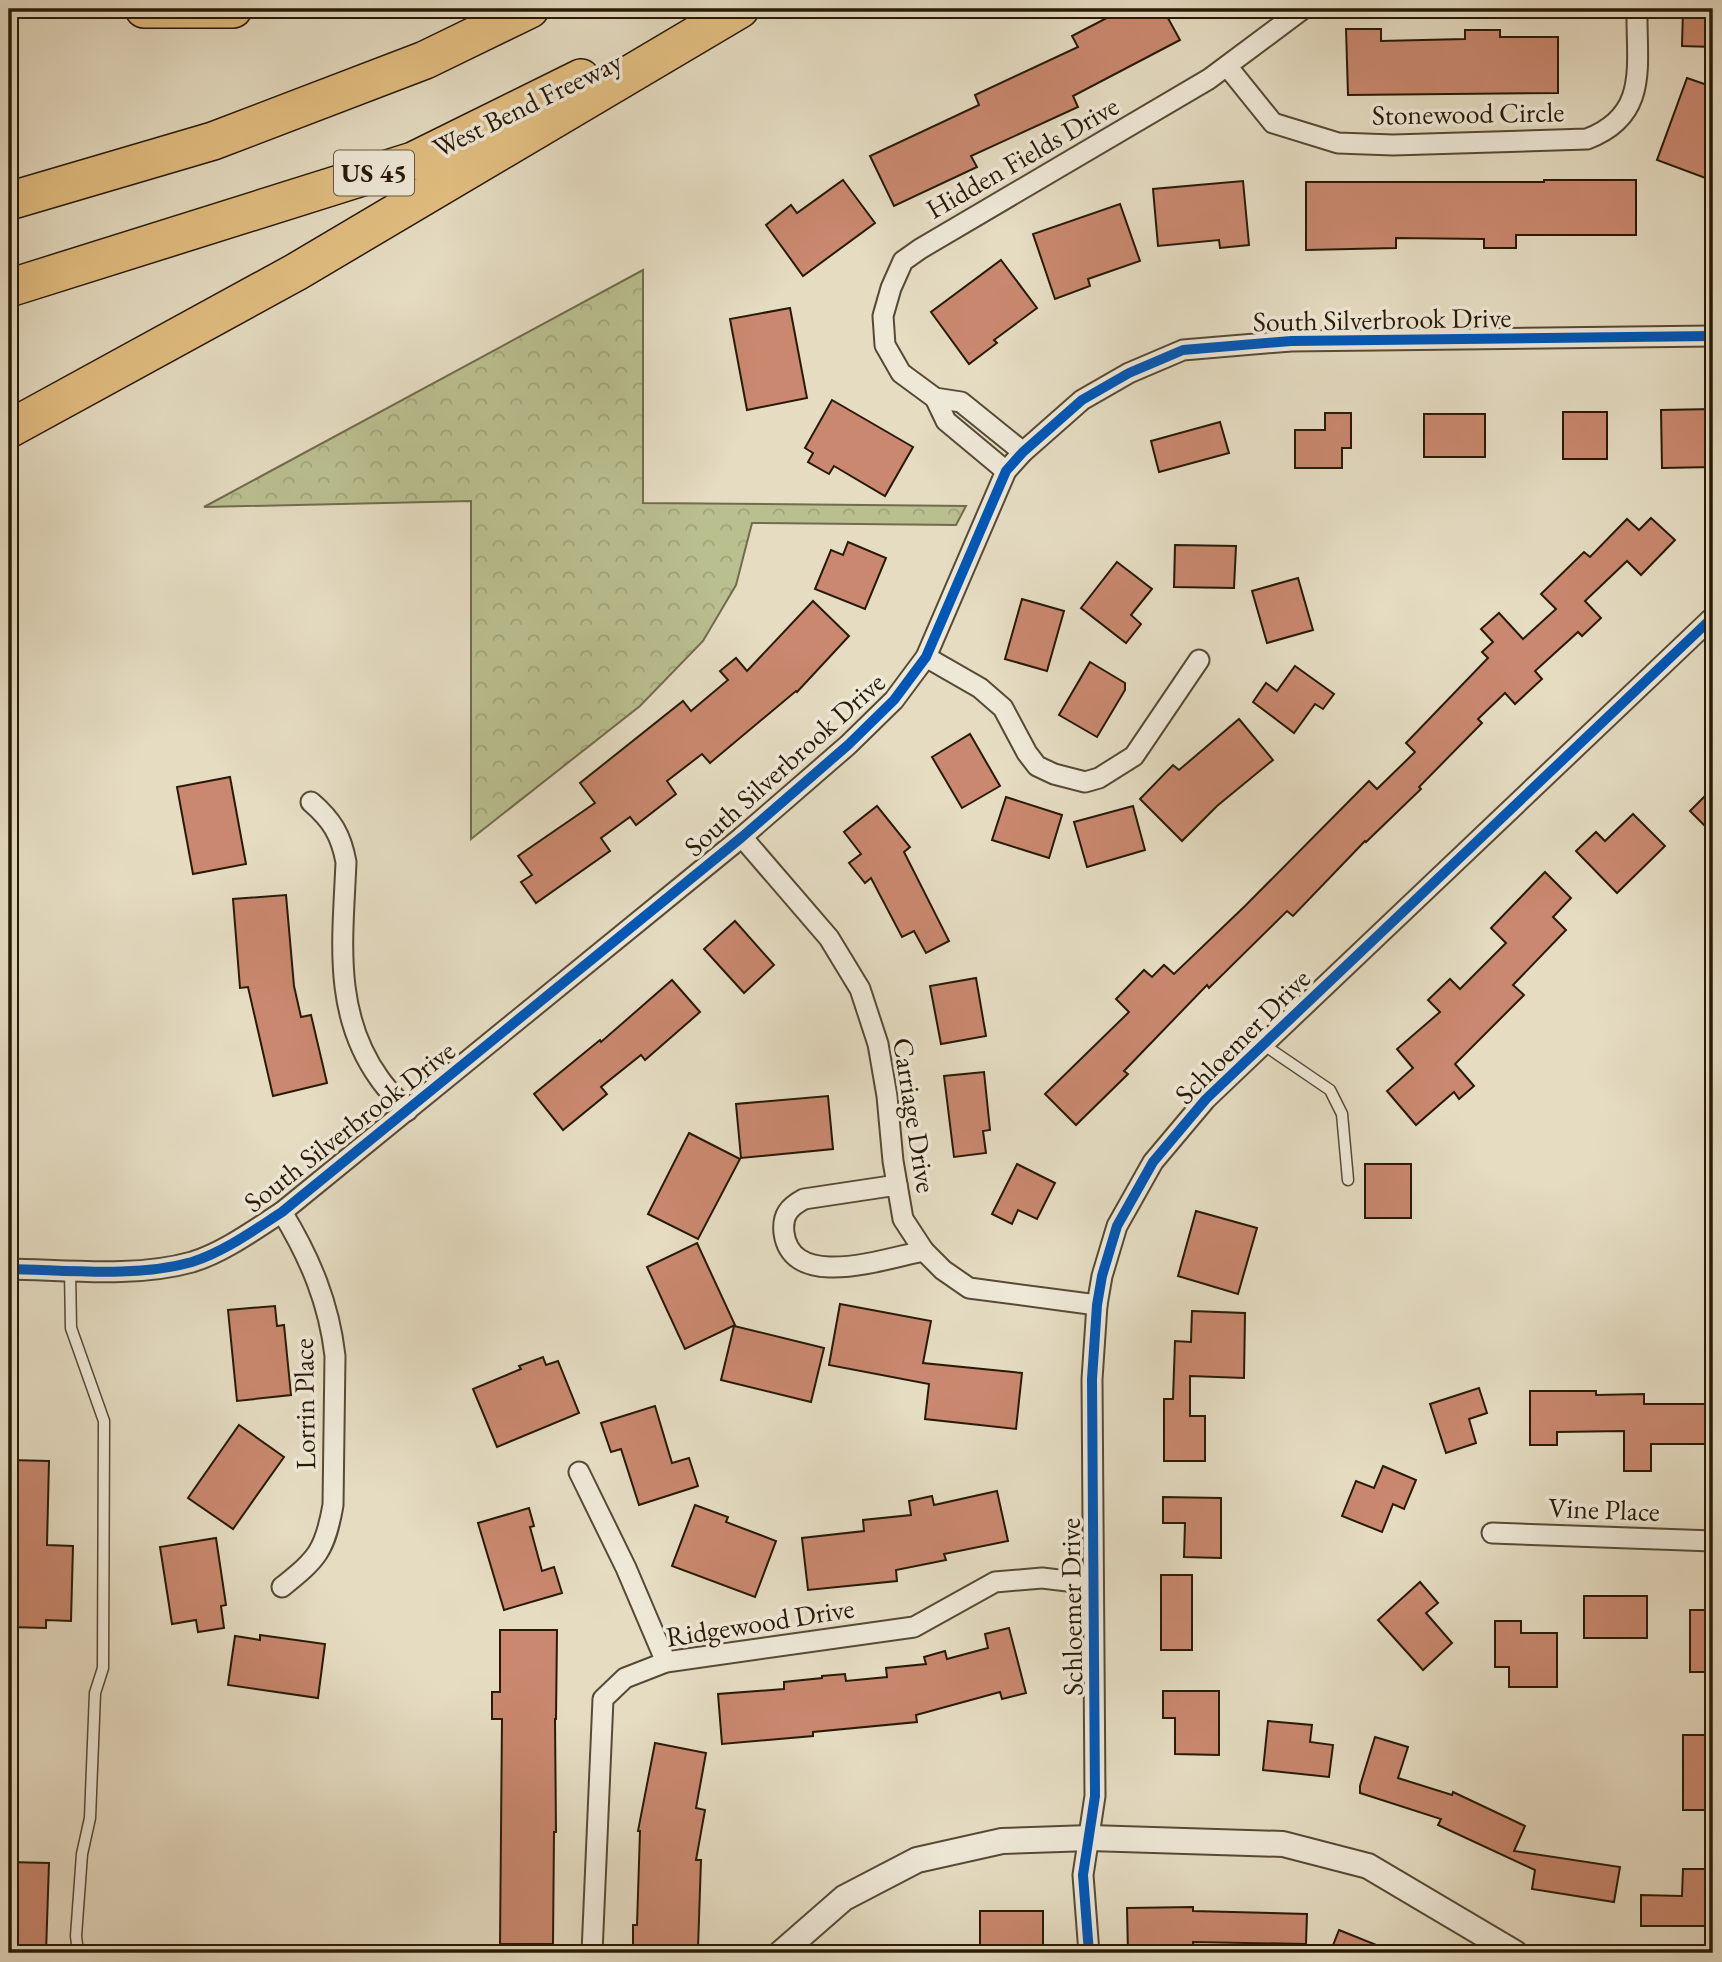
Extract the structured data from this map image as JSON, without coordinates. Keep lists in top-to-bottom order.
{
  "streets": {
    "highway": ["West Bend Freeway", "US 45"],
    "street": [
      "Stonewood Circle",
      "Hidden Fields Drive",
      "South Silverbrook Drive",
      "Schloemer Drive",
      "Carriage Drive",
      "Lorrin Place",
      "Vine Place",
      "Ridgewood Drive"
    ]
  },
  "crossings": [
    ["Stonewood Circle", "Hidden Fields Drive"],
    ["Hidden Fields Drive", "South Silverbrook Drive"],
    ["South Silverbrook Drive", "Carriage Drive"],
    ["South Silverbrook Drive", "Lorrin Place"],
    ["Schloemer Drive", "Carriage Drive"],
    ["Schloemer Drive", "Ridgewood Drive"]
  ]
}
